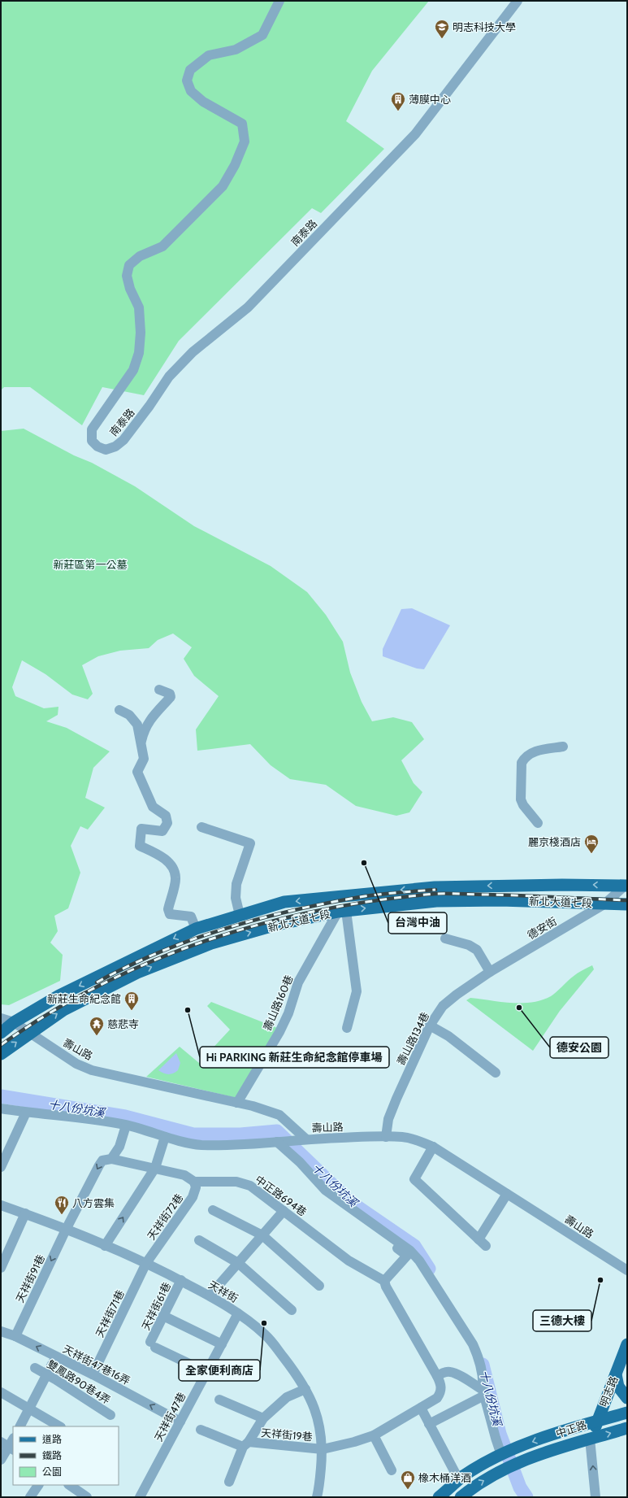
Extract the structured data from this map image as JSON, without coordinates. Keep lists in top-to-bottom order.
{
  "streets": {
    "main road": ["新北大道七段", "明志路", "中正路"],
    "street": [
      "南泰路",
      "德安街",
      "壽山路160巷",
      "壽山路134巷",
      "壽山路",
      "中正路694巷",
      "天祥街72巷",
      "天祥街91巷",
      "天祥街",
      "天祥街61巷",
      "天祥街71巷",
      "天祥街47巷16弄",
      "雙鳳路90巷4弄",
      "天祥街47巷",
      "天祥街19巷"
    ]
  },
  "crossings": [
    ["新北大道七段", "德安街"],
    ["新北大道七段", "壽山路160巷"],
    ["新北大道七段", "壽山路"],
    ["德安街", "壽山路134巷"],
    ["壽山路160巷", "壽山路"],
    ["壽山路134巷", "壽山路"],
    ["中正路694巷", "天祥街72巷"],
    ["中正路694巷", "天祥街91巷"],
    ["天祥街72巷", "天祥街"],
    ["天祥街72巷", "天祥街71巷"],
    ["天祥街91巷", "天祥街"],
    ["天祥街91巷", "天祥街47巷16弄"],
    ["天祥街", "天祥街61巷"],
    ["天祥街", "天祥街71巷"],
    ["天祥街", "天祥街47巷"],
    ["天祥街", "天祥街19巷"],
    ["天祥街61巷", "天祥街47巷"],
    ["天祥街71巷", "天祥街47巷16弄"],
    ["天祥街47巷16弄", "天祥街47巷"],
    ["明志路", "中正路"]
  ],
  "water": ["十八份坑溪"],
  "parks": ["新莊區第一公墓"],
  "places": {
    "school or university": ["明志科技大學"],
    "building": ["薄膜中心", "新莊生命紀念館"],
    "hotel": ["麗京棧酒店"],
    "other": [
      "台灣中油",
      "德安公園",
      "Hi PARKING 新莊生命紀念館停車場",
      "三德大樓",
      "全家便利商店"
    ],
    "temple": ["慈悲寺"],
    "restaurant": ["八方雲集"],
    "shop": ["橡木桶洋酒"]
  },
  "legend": ["道路", "鐵路", "公園"]
}
